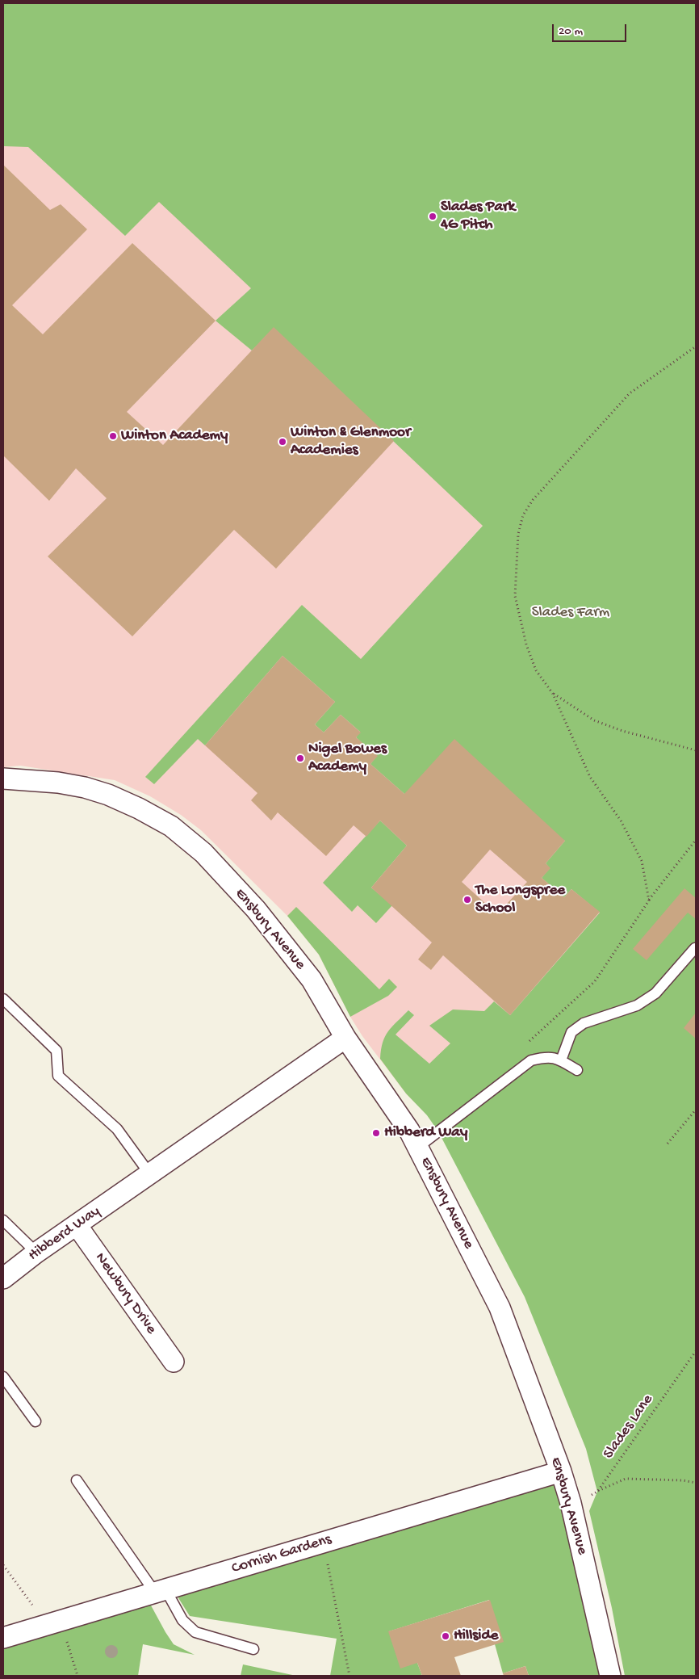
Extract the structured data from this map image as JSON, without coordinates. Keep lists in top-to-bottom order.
{
  "streets": {
    "street": [
      "Ensbury Avenue",
      "Hibberd Way",
      "Newbury Drive",
      "Cornish Gardens"
    ],
    "path": ["Slades Lane"]
  },
  "crossings": [
    ["Ensbury Avenue", "Hibberd Way"],
    ["Ensbury Avenue", "Slades Lane"],
    ["Ensbury Avenue", "Cornish Gardens"],
    ["Hibberd Way", "Newbury Drive"]
  ],
  "parks": ["Slades Farm"],
  "places": [
    "Slades Park 4G Pitch",
    "Winton Academy",
    "Winton & Glenmoor Academies",
    "Nigel Bowes Academy",
    "The Longspree School",
    "Hibberd Way",
    "Hillside"
  ],
  "scale_bar": "20 m"
}
